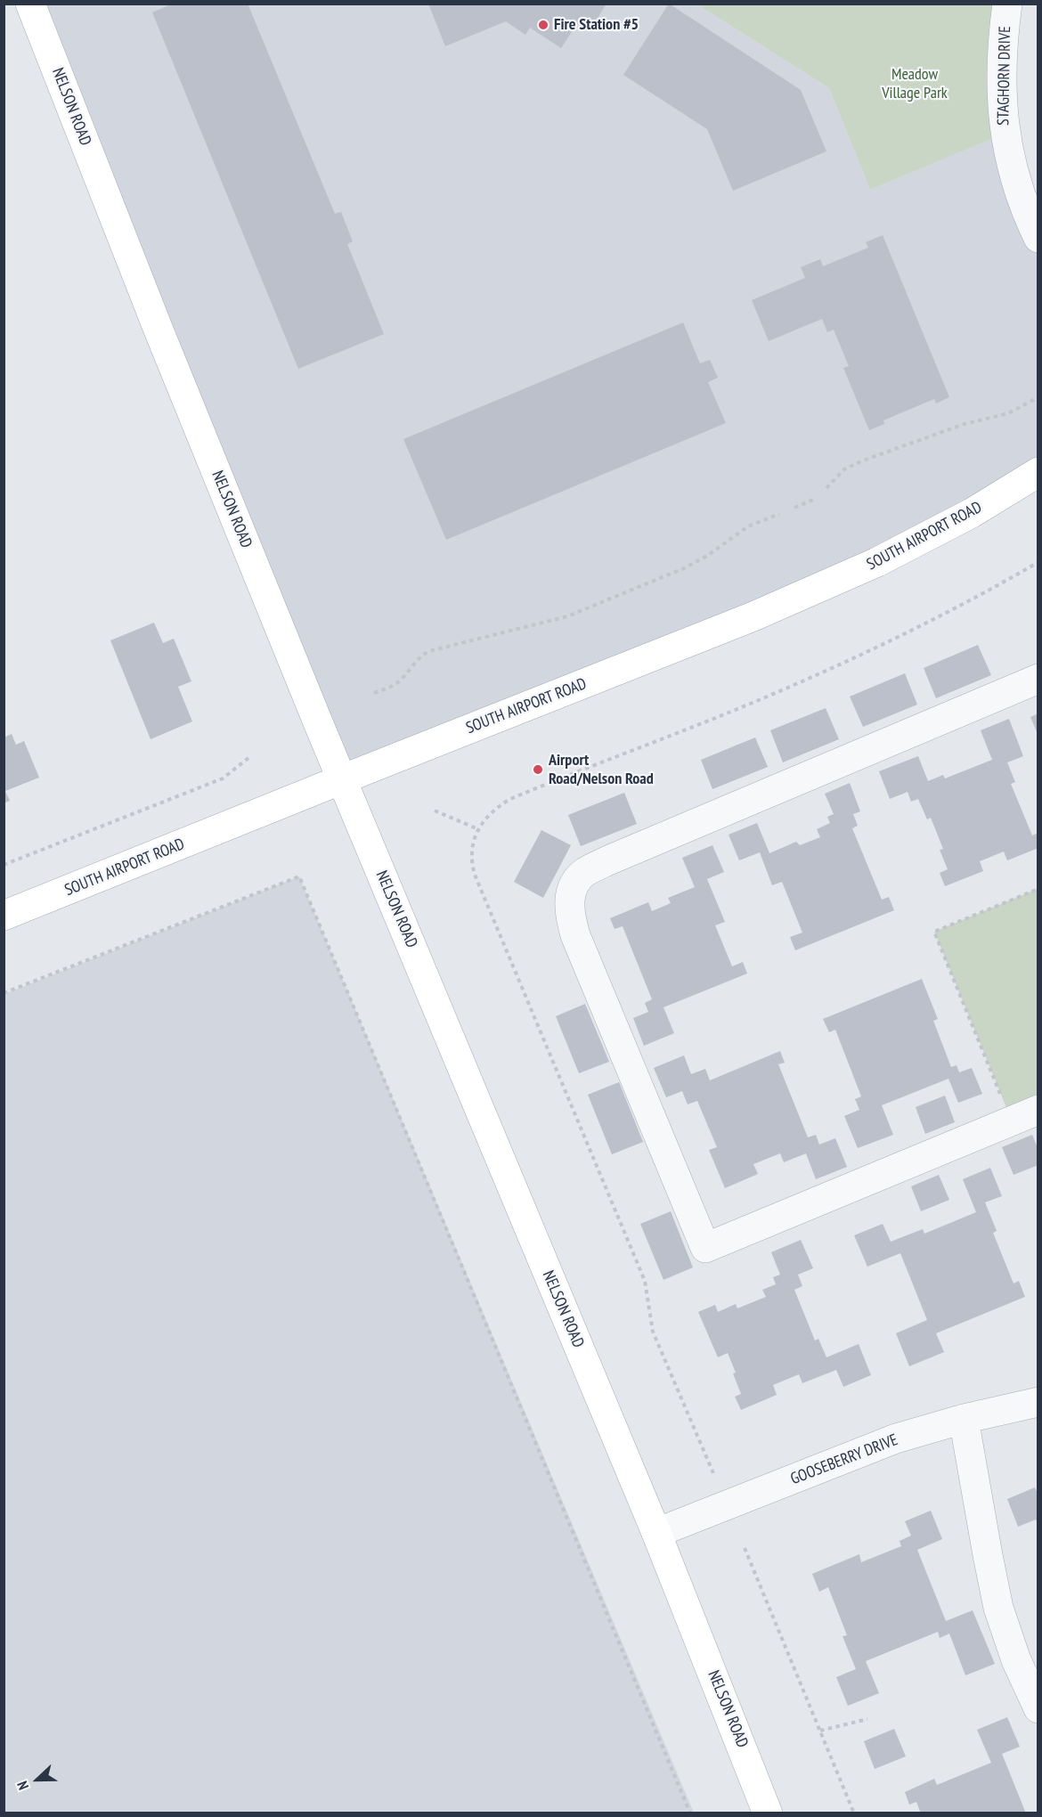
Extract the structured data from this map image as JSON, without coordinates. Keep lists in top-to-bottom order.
{
  "streets": {
    "main road": ["NELSON ROAD", "SOUTH AIRPORT ROAD"],
    "street": ["STAGHORN DRIVE", "GOOSEBERRY DRIVE"]
  },
  "crossings": [
    ["NELSON ROAD", "SOUTH AIRPORT ROAD"],
    ["NELSON ROAD", "GOOSEBERRY DRIVE"]
  ],
  "parks": ["Meadow Village Park"],
  "places": ["Fire Station #5", "Airport Road/Nelson Road"],
  "north": "left"
}
